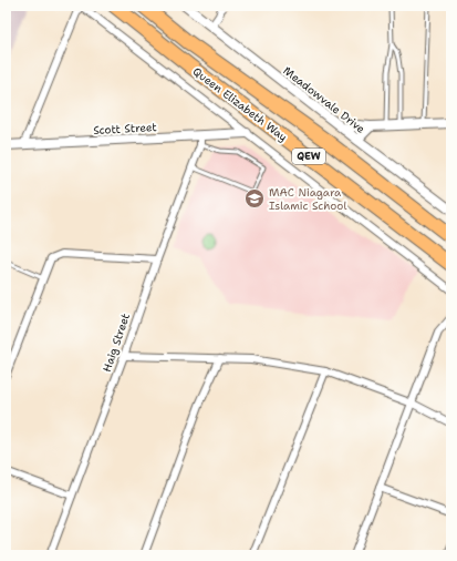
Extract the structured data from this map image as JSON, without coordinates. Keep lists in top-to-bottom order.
{
  "streets": {
    "highway": ["Queen Elizabeth Way", "QEW"],
    "street": ["Meadowvale Drive", "Scott Street", "Haig Street"]
  },
  "crossings": [
    ["Scott Street", "Haig Street"]
  ],
  "places": {
    "school or university": ["MAC Niagara Islamic School"]
  }
}
